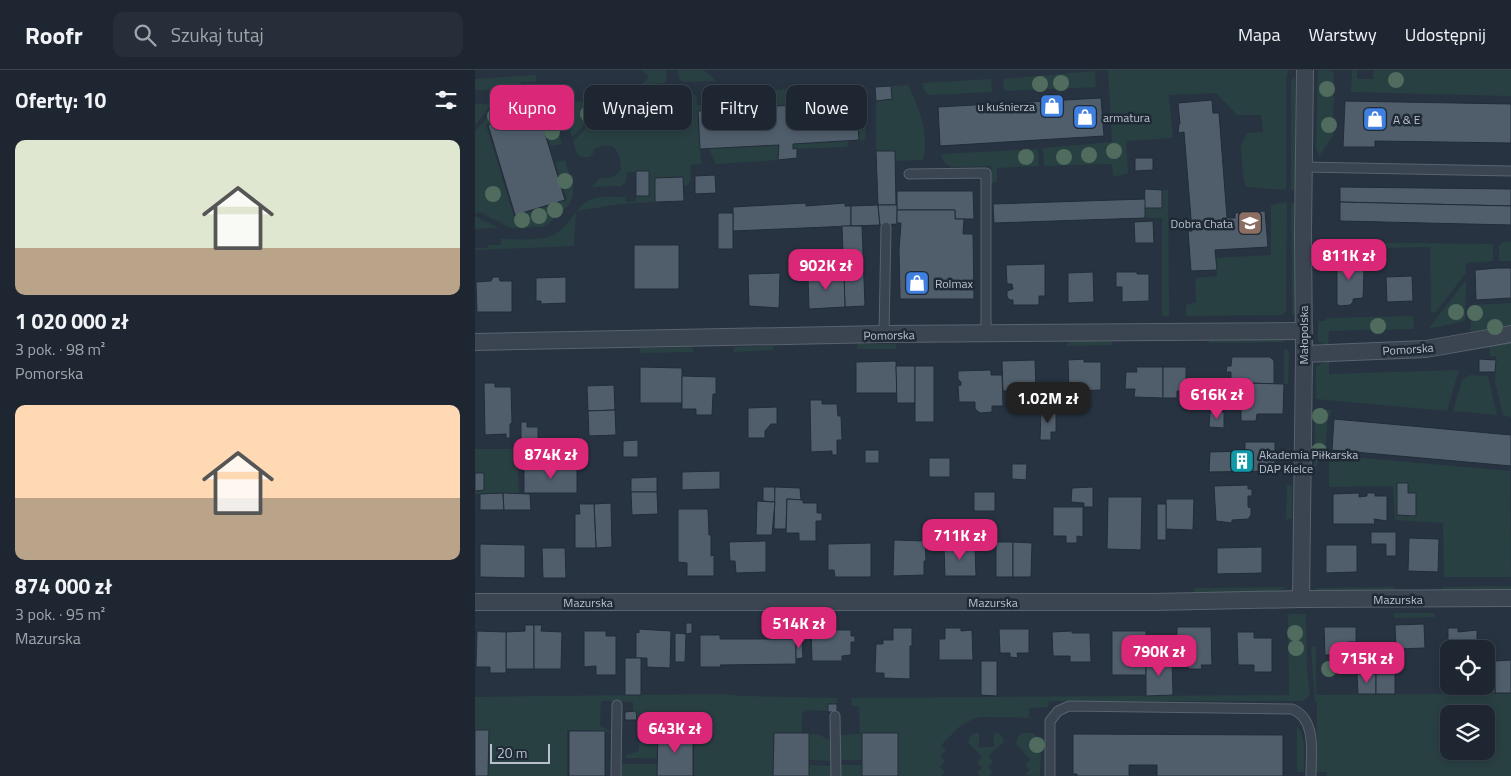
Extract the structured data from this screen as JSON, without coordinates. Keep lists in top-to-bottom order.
{
  "streets": {
    "street": ["Pomorska", "Małopolska", "Mazurska"]
  },
  "crossings": [
    ["Pomorska", "Małopolska"],
    ["Małopolska", "Mazurska"]
  ],
  "places": {
    "shop": [
      "u kuśnierza",
      "armatura",
      "A & E",
      "Rolmax"
    ],
    "school or university": ["Dobra Chata"],
    "building": ["Akademia Piłkarska DAP Kielce"]
  },
  "scale_bar": "20 m",
  "page": {
    "header": "Roofr",
    "search": "Szukaj tutaj",
    "nav": ["Mapa", "Warstwy", "Udostępnij"],
    "heading": "Oferty: 10",
    "chip": [
      "Kupno",
      "Wynajem",
      "Filtry",
      "Nowe"
    ],
    "list": [
      {
        "name": "1 020 000 zł",
        "note": "3 pok. · 98 m² · Pomorska"
      },
      {
        "name": "874 000 zł",
        "note": "3 pok. · 95 m² · Mazurska"
      }
    ],
    "price": [
      "811K zł",
      "902K zł",
      "616K zł",
      "1.02M zł",
      "874K zł",
      "711K zł",
      "514K zł",
      "790K zł",
      "715K zł",
      "643K zł"
    ],
    "scale": "20 m"
  }
}
